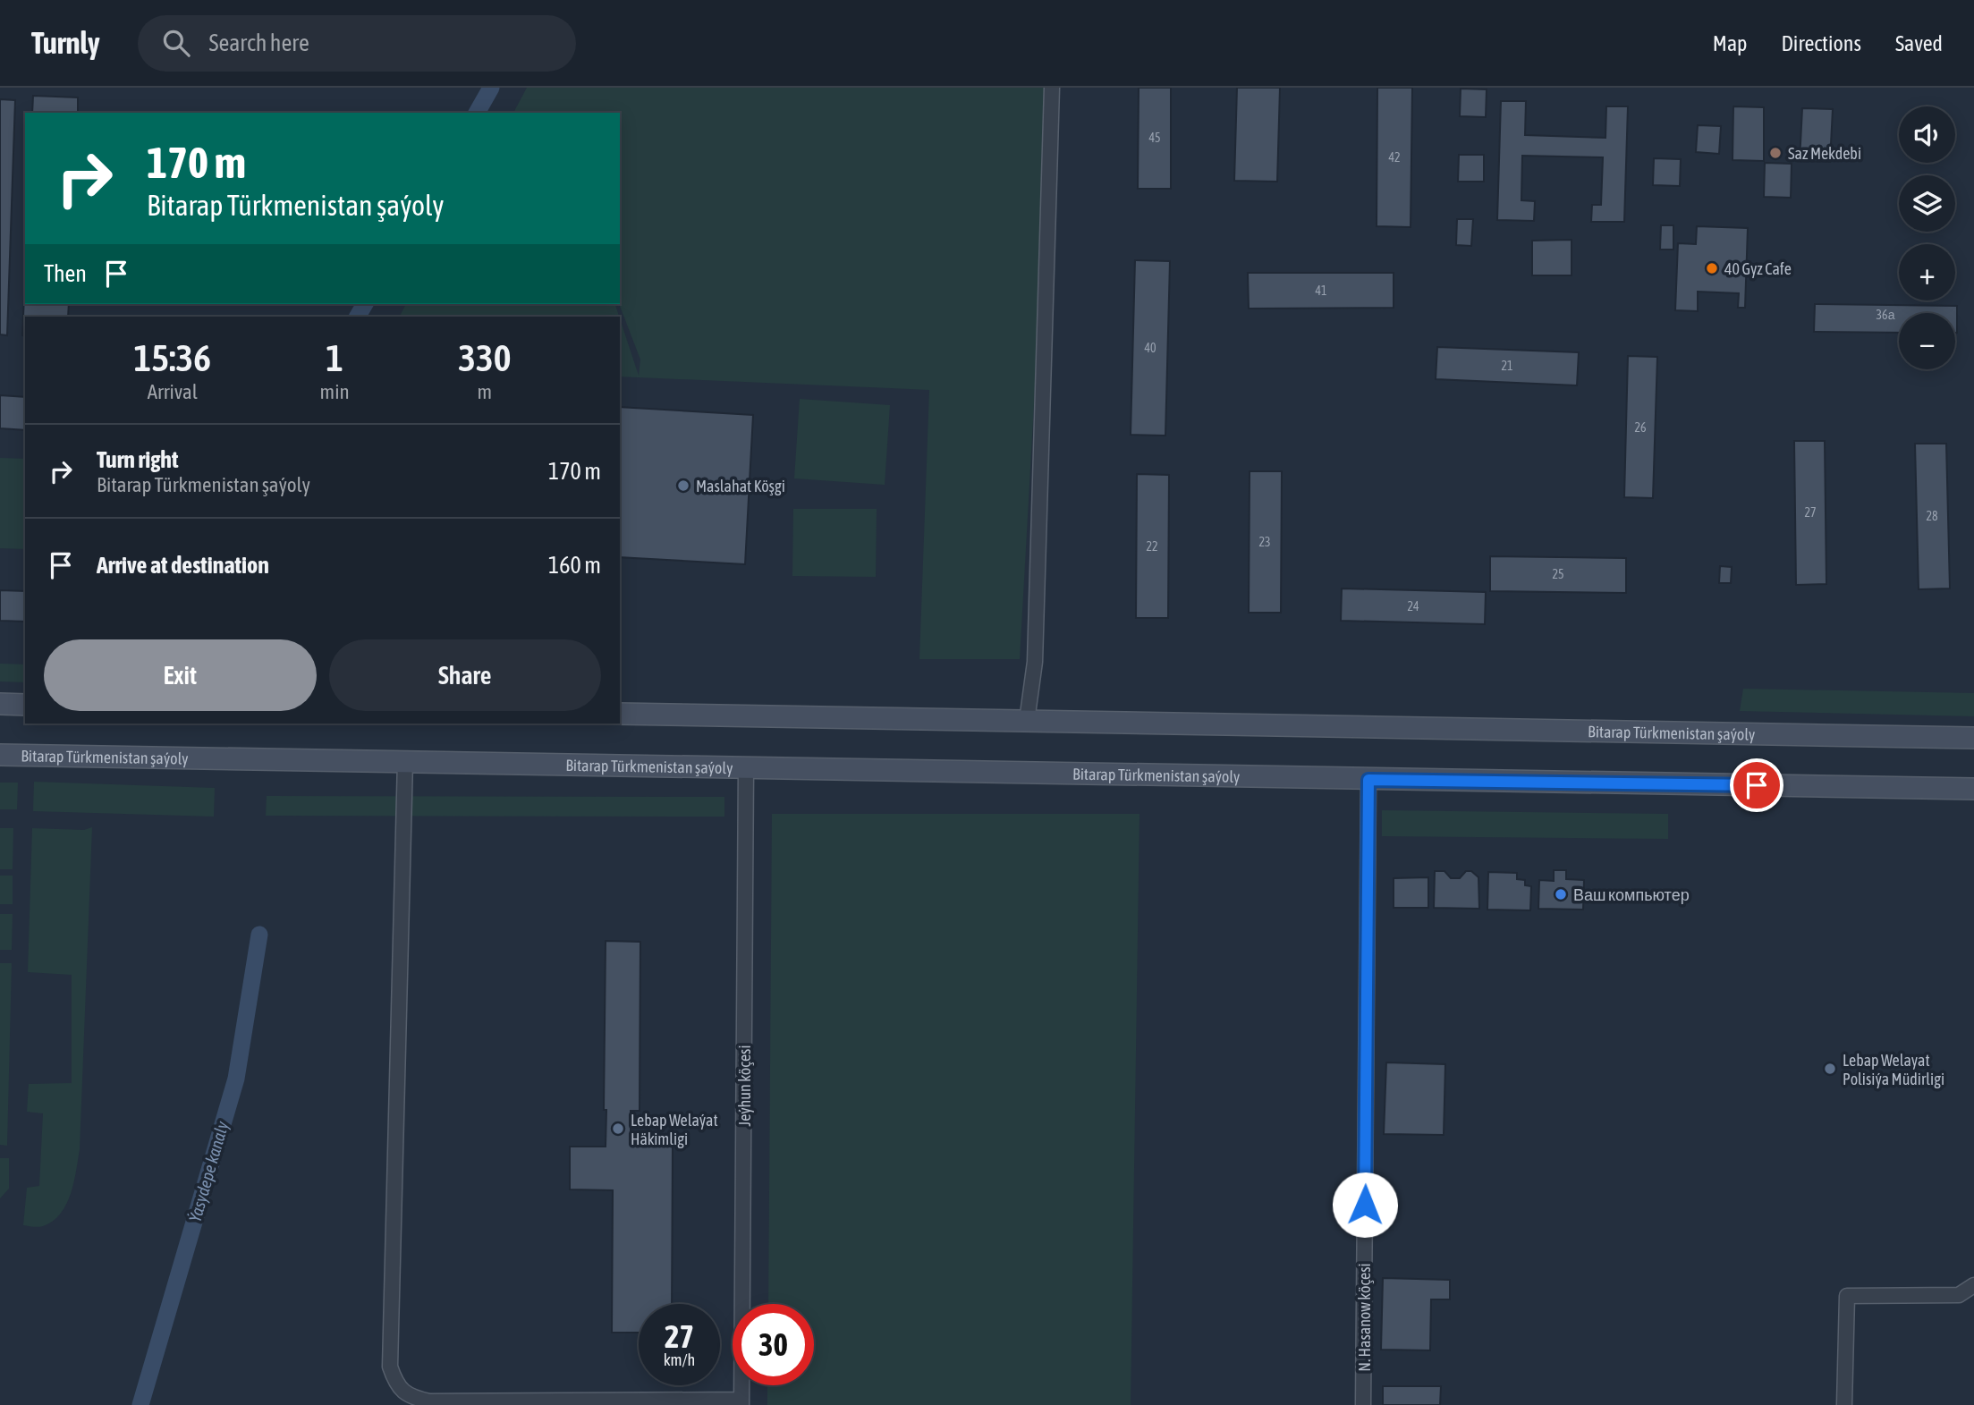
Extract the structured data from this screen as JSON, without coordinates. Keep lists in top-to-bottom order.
{
  "streets": {
    "main road": ["Bitarap Türkmenistan şaýoly"],
    "street": ["Jeýhun köçesi", "N. Hasanow köçesi"]
  },
  "crossings": [
    ["Bitarap Türkmenistan şaýoly", "Jeýhun köçesi"],
    ["Bitarap Türkmenistan şaýoly", "N. Hasanow köçesi"]
  ],
  "water": ["Ýasydepe kanaly"],
  "places": [
    "Saz Mekdebi",
    "40 Gyz Cafe",
    "Maslahat Köşgi",
    "Ваш компьютер",
    "Lebap Welayat Polisiýa Müdirligi",
    "Lebap Welaýat Häkimligi"
  ],
  "house_numbers": [
    "45",
    "42",
    "41",
    "36а",
    "40",
    "21",
    "26",
    "27",
    "28",
    "23",
    "22",
    "25",
    "24"
  ],
  "page": {
    "header": "Turnly",
    "search": "Search here",
    "nav": ["Map", "Directions", "Saved"],
    "map_buttons": ["+", "−"],
    "turn": ["170 m", "Bitarap Türkmenistan şaýoly"],
    "then": "Then",
    "eta": [
      "15:36",
      "Arrival",
      "1",
      "min",
      "330",
      "m"
    ],
    "list": [
      {
        "name": "Turn right",
        "note": "Bitarap Türkmenistan şaýoly",
        "value": "170 m"
      },
      {
        "name": "Arrive at destination",
        "value": "160 m"
      }
    ],
    "buttons": ["Exit", "Share"],
    "speed": "27 km/h",
    "limit": "30"
  }
}
